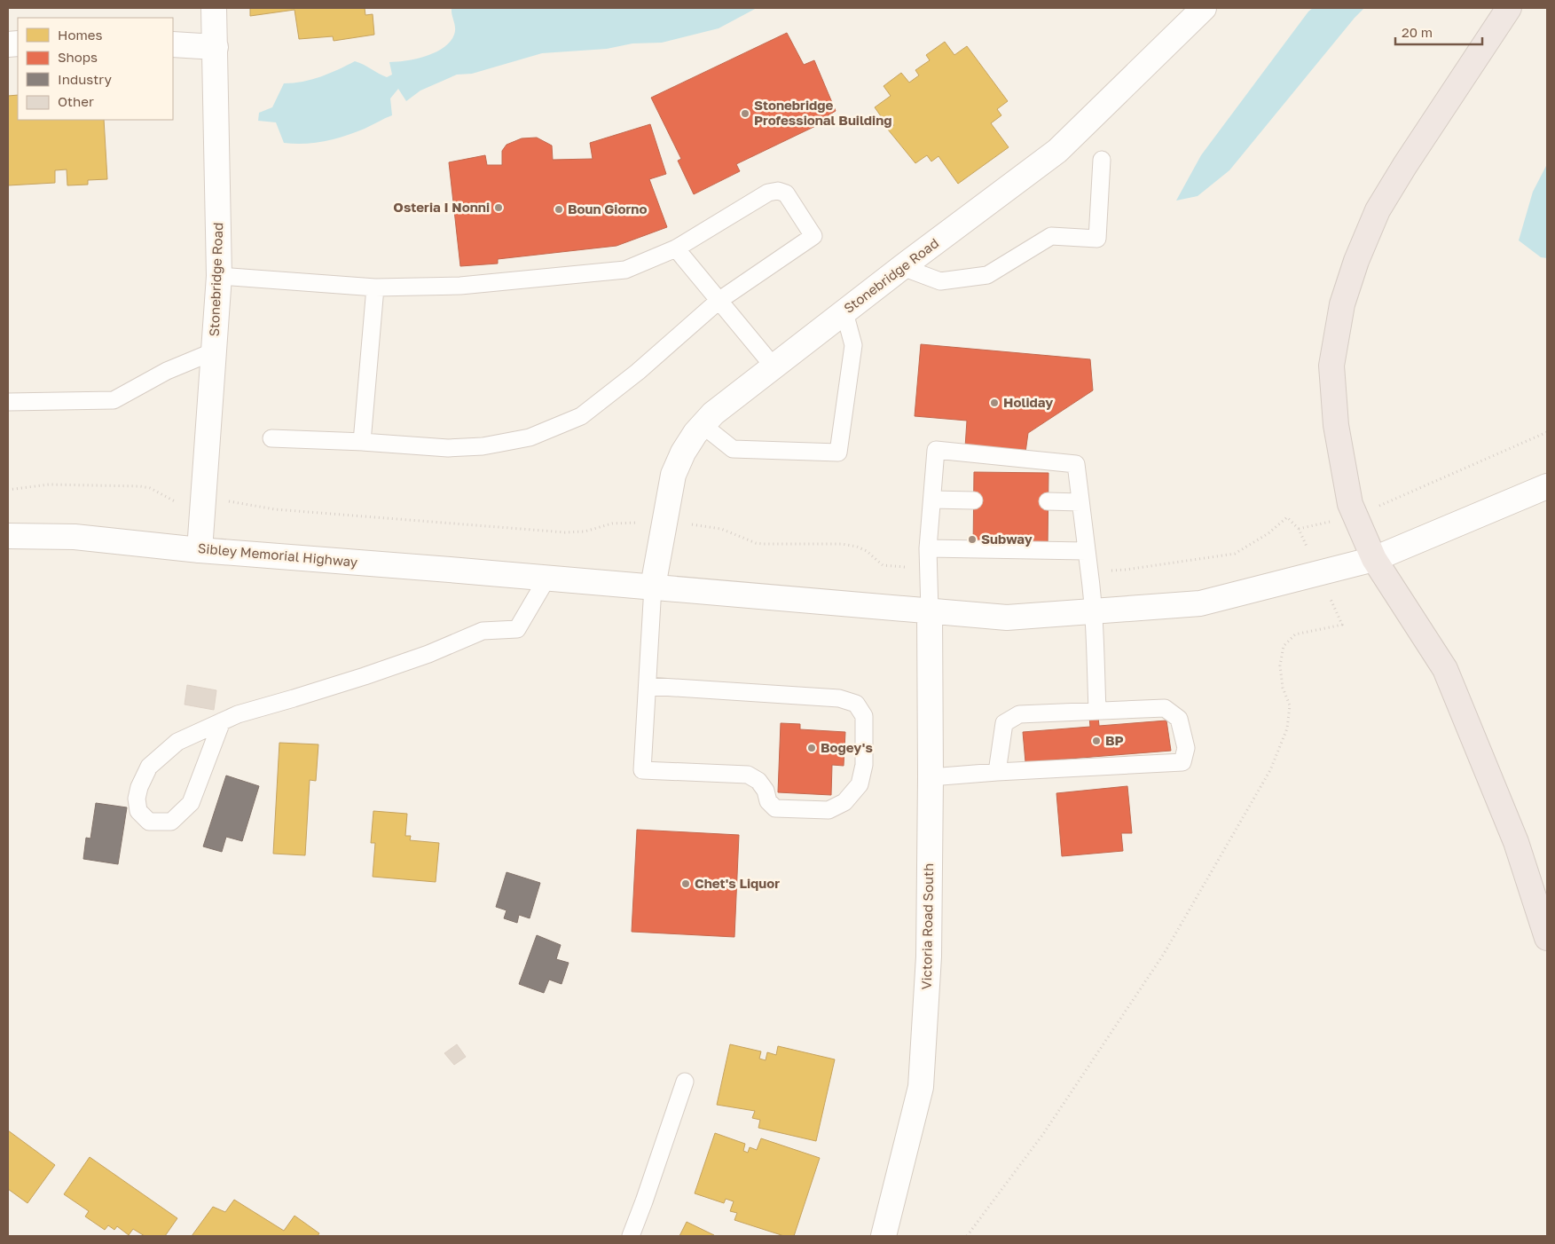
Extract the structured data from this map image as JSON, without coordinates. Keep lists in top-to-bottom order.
{
  "streets": {
    "street": ["Stonebridge Road", "Sibley Memorial Highway", "Victoria Road South"]
  },
  "crossings": [
    ["Stonebridge Road", "Sibley Memorial Highway"],
    ["Sibley Memorial Highway", "Victoria Road South"]
  ],
  "places": [
    "Stonebridge Professional Building",
    "Osteria I Nonni",
    "Boun Giorno",
    "Holiday",
    "Subway",
    "BP",
    "Bogey's",
    "Chet's Liquor"
  ],
  "legend": [
    "Homes",
    "Shops",
    "Industry",
    "Other"
  ],
  "scale_bar": "20 m"
}
